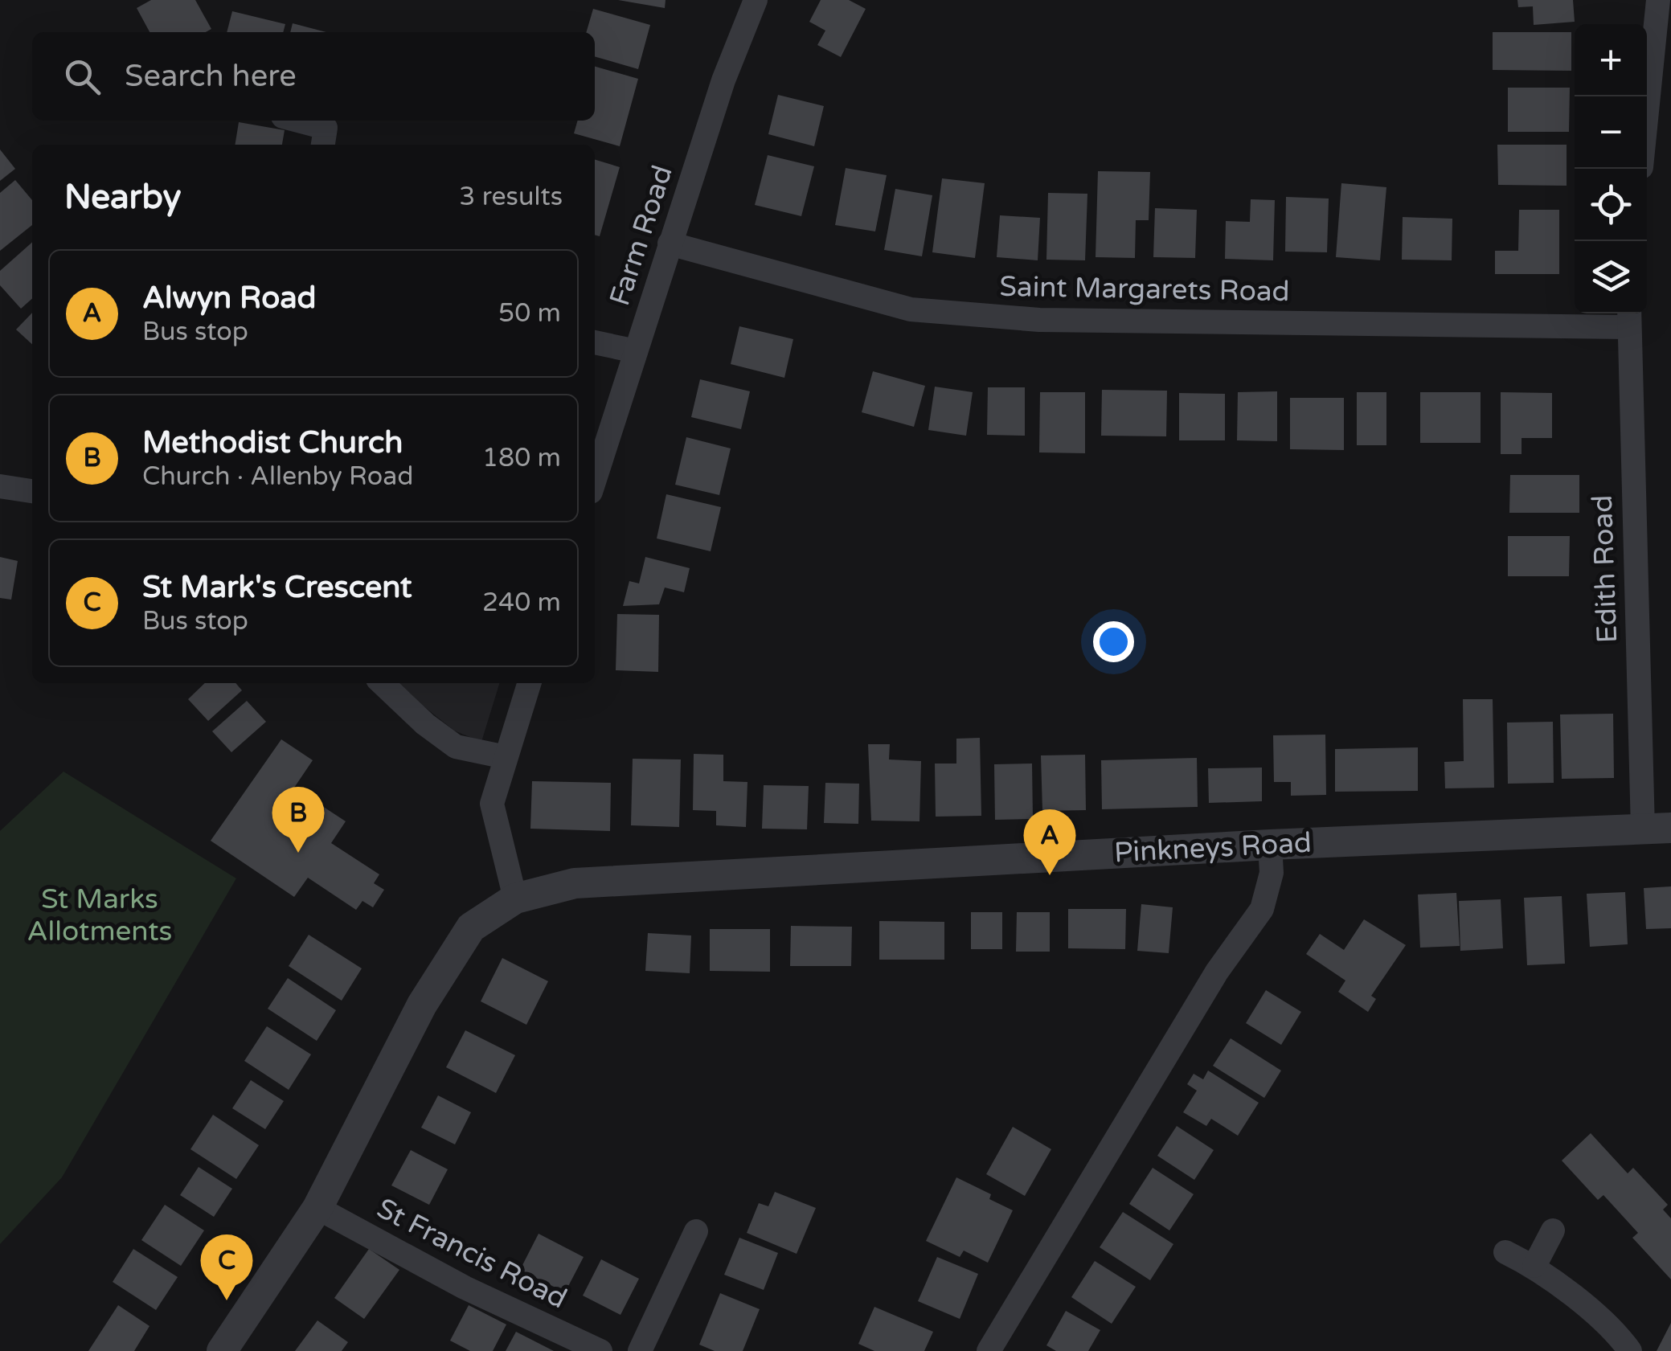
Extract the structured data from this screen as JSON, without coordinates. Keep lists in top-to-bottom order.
{
  "streets": {
    "street": [
      "Farm Road",
      "Saint Margarets Road",
      "Edith Road",
      "Pinkneys Road",
      "St Francis Road"
    ]
  },
  "crossings": [
    ["Farm Road", "Saint Margarets Road"],
    ["Saint Margarets Road", "Edith Road"],
    ["Edith Road", "Pinkneys Road"],
    ["Pinkneys Road", "St Francis Road"]
  ],
  "parks": ["St Marks Allotments"],
  "page": {
    "map_buttons": ["+", "−"],
    "search": "Search here",
    "heading": ["Nearby", "3 results"],
    "list": [
      {
        "mark": "A",
        "name": "Alwyn Road",
        "note": "Bus stop",
        "value": "50 m"
      },
      {
        "mark": "B",
        "name": "Methodist Church",
        "note": "Church · Allenby Road",
        "value": "180 m"
      },
      {
        "mark": "C",
        "name": "St Mark's Crescent",
        "note": "Bus stop",
        "value": "240 m"
      }
    ],
    "pins": ["B", "A", "C"]
  }
}
